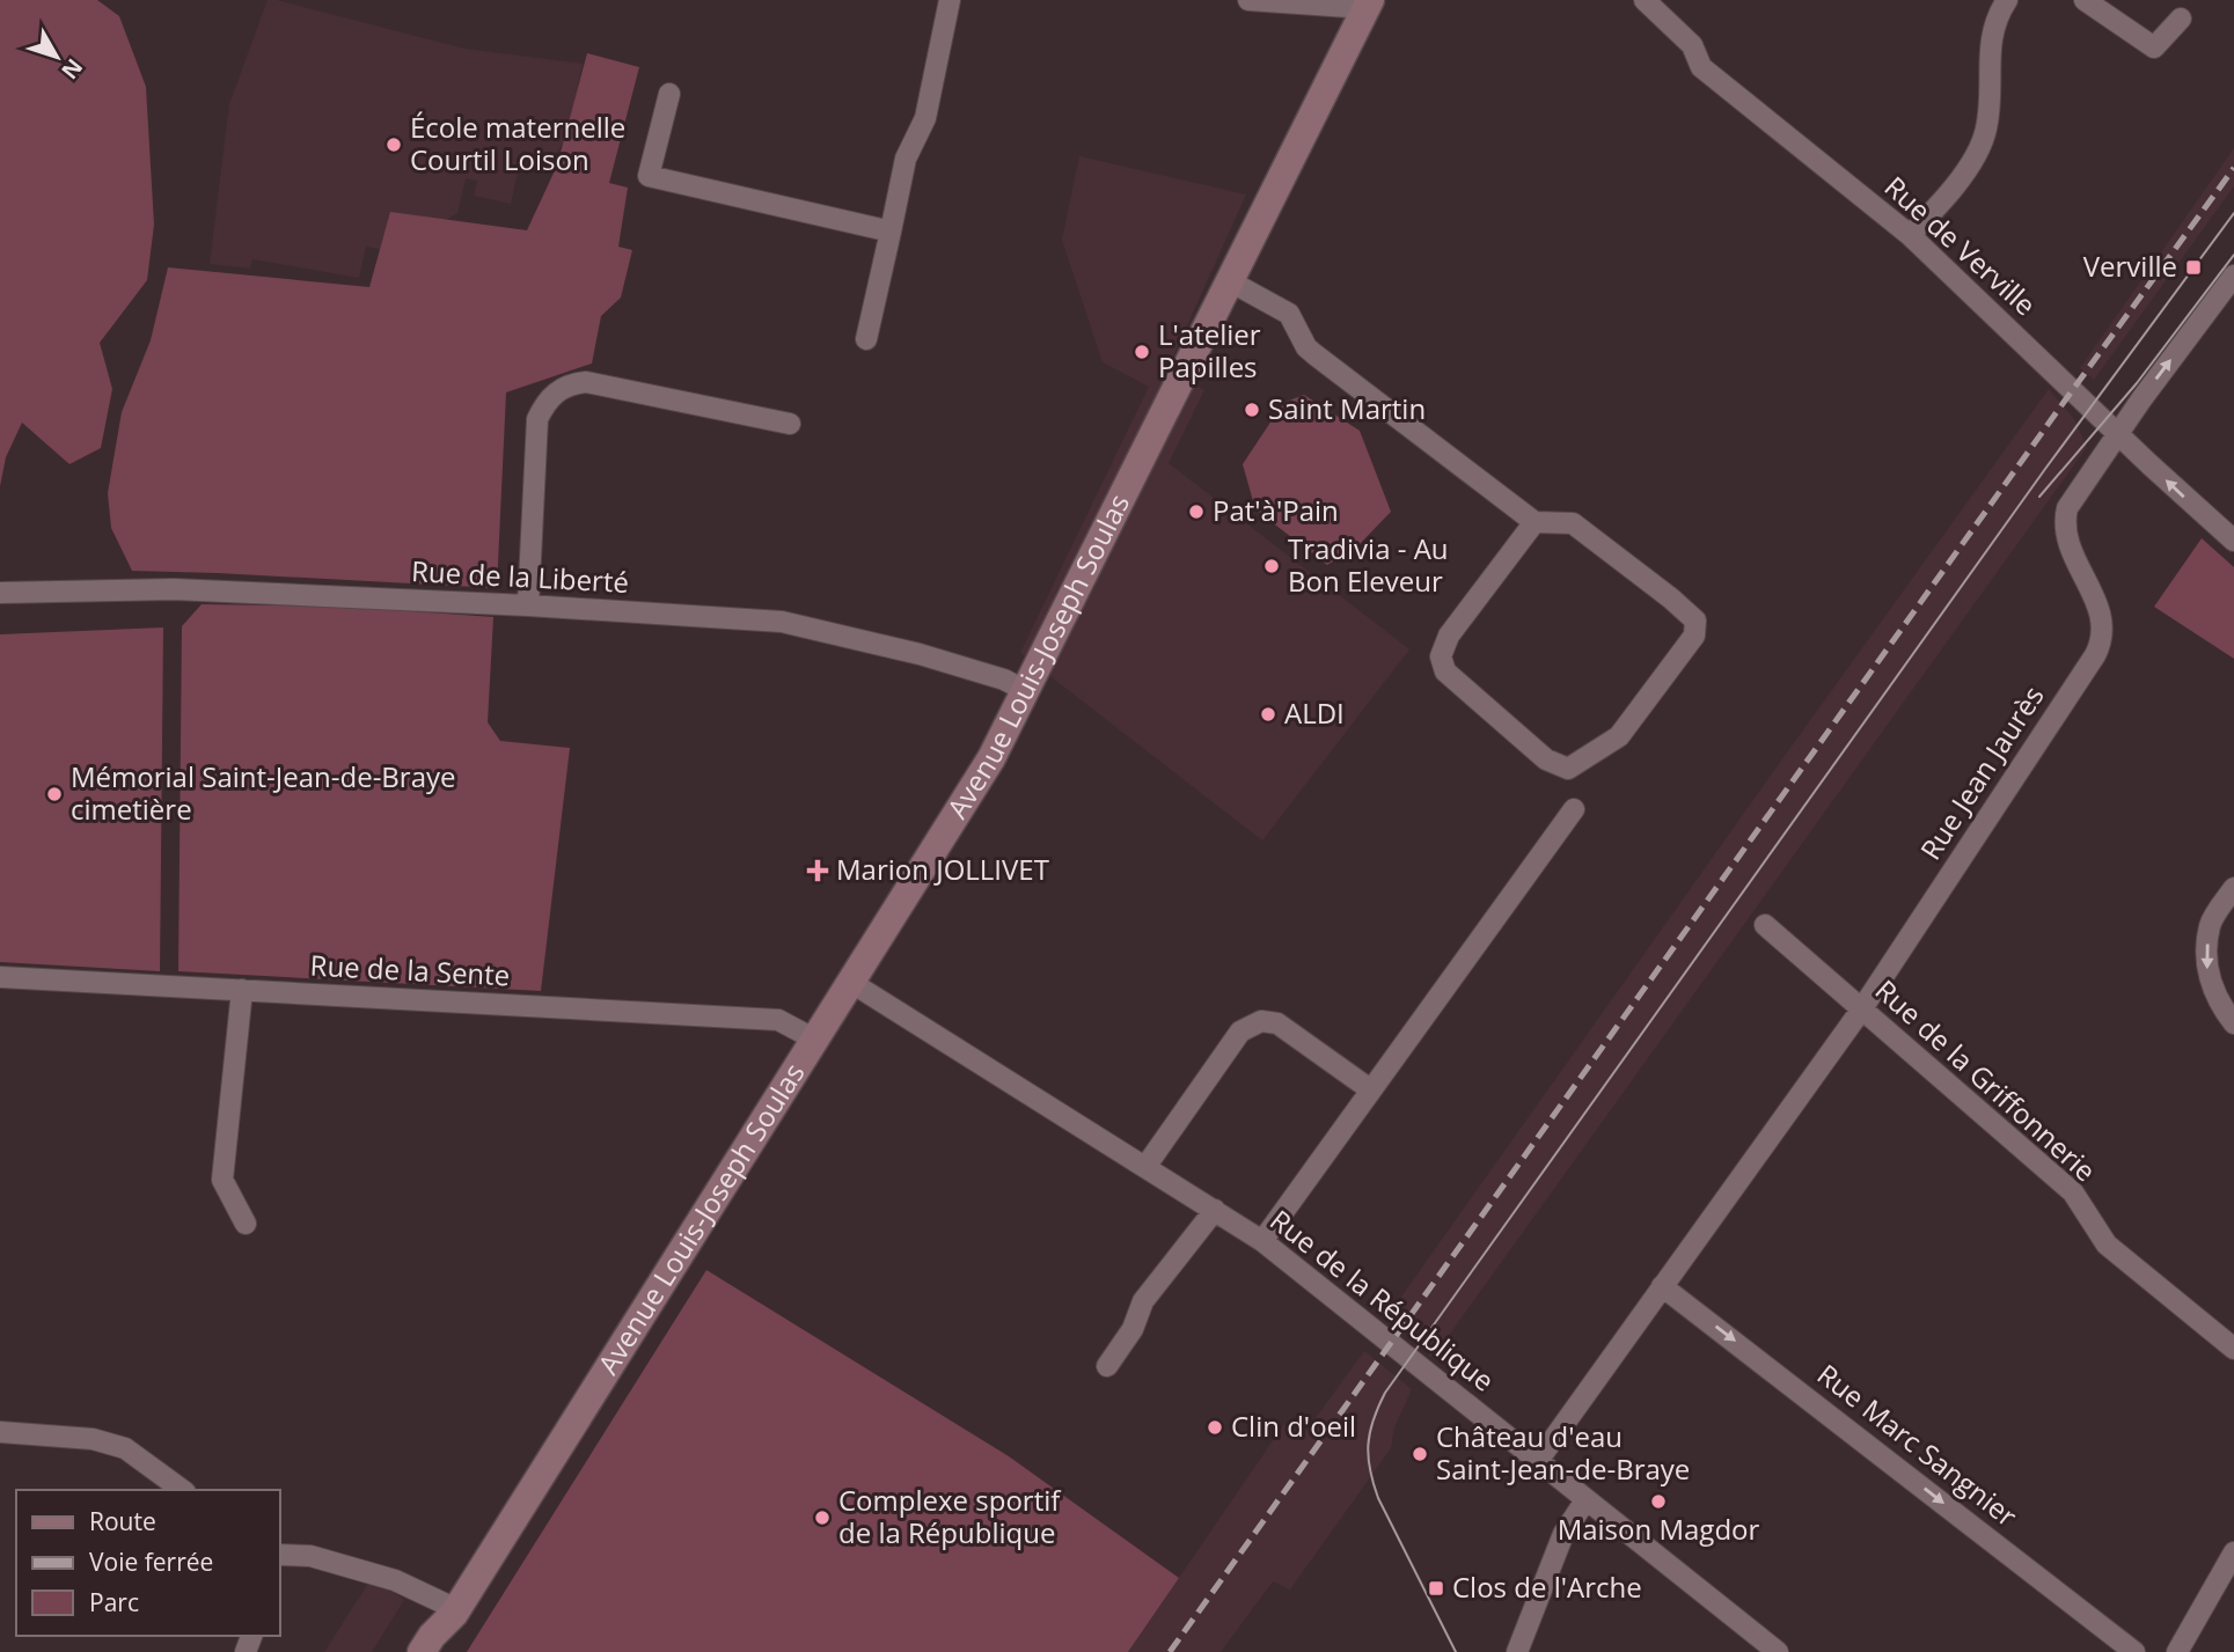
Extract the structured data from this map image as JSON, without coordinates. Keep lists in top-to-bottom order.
{
  "streets": {
    "main road": ["Avenue Louis-Joseph Soulas"],
    "street": [
      "Rue de Verville",
      "Rue de la Liberté",
      "Rue Jean Jaurès",
      "Rue de la Sente",
      "Rue de la Griffonnerie",
      "Rue de la République",
      "Rue Marc Sangnier"
    ]
  },
  "crossings": [
    ["Rue de Verville", "Rue Jean Jaurès"],
    ["Rue de la Liberté", "Avenue Louis-Joseph Soulas"],
    ["Avenue Louis-Joseph Soulas", "Rue de la Sente"],
    ["Avenue Louis-Joseph Soulas", "Rue de la République"],
    ["Rue Jean Jaurès", "Rue de la Griffonnerie"],
    ["Rue Jean Jaurès", "Rue de la République"],
    ["Rue Jean Jaurès", "Rue Marc Sangnier"]
  ],
  "one_way": ["Rue Marc Sangnier"],
  "places": {
    "other": [
      "École maternelle Courtil Loison",
      "L'atelier Papilles",
      "Saint Martin",
      "Pat'à'Pain",
      "Tradivia - Au Bon Eleveur",
      "ALDI",
      "Mémorial Saint-Jean-de-Braye cimetière",
      "Clin d'oeil",
      "Château d'eau Saint-Jean-de-Braye",
      "Maison Magdor",
      "Complexe sportif de la République"
    ],
    "transit": ["Verville", "Clos de l'Arche"],
    "health": ["Marion JOLLIVET"]
  },
  "legend": ["Route", "Voie ferrée", "Parc"],
  "north": "bottom right"
}
